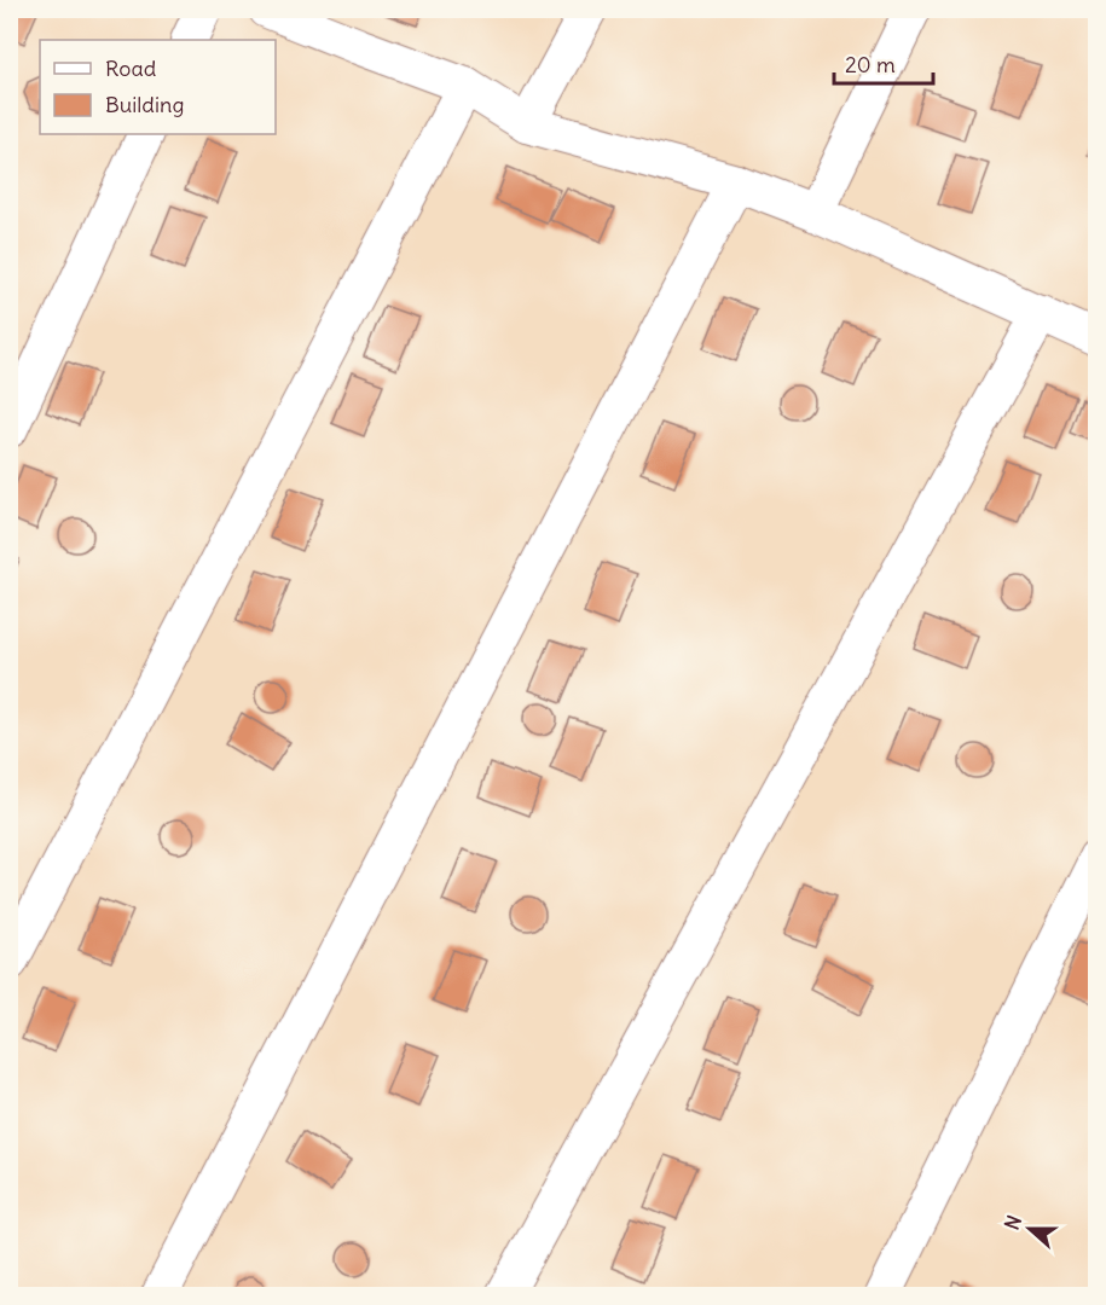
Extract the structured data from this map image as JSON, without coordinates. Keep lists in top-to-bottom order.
{
  "legend": ["Road", "Building"],
  "scale_bar": "20 m",
  "north": "left"
}
